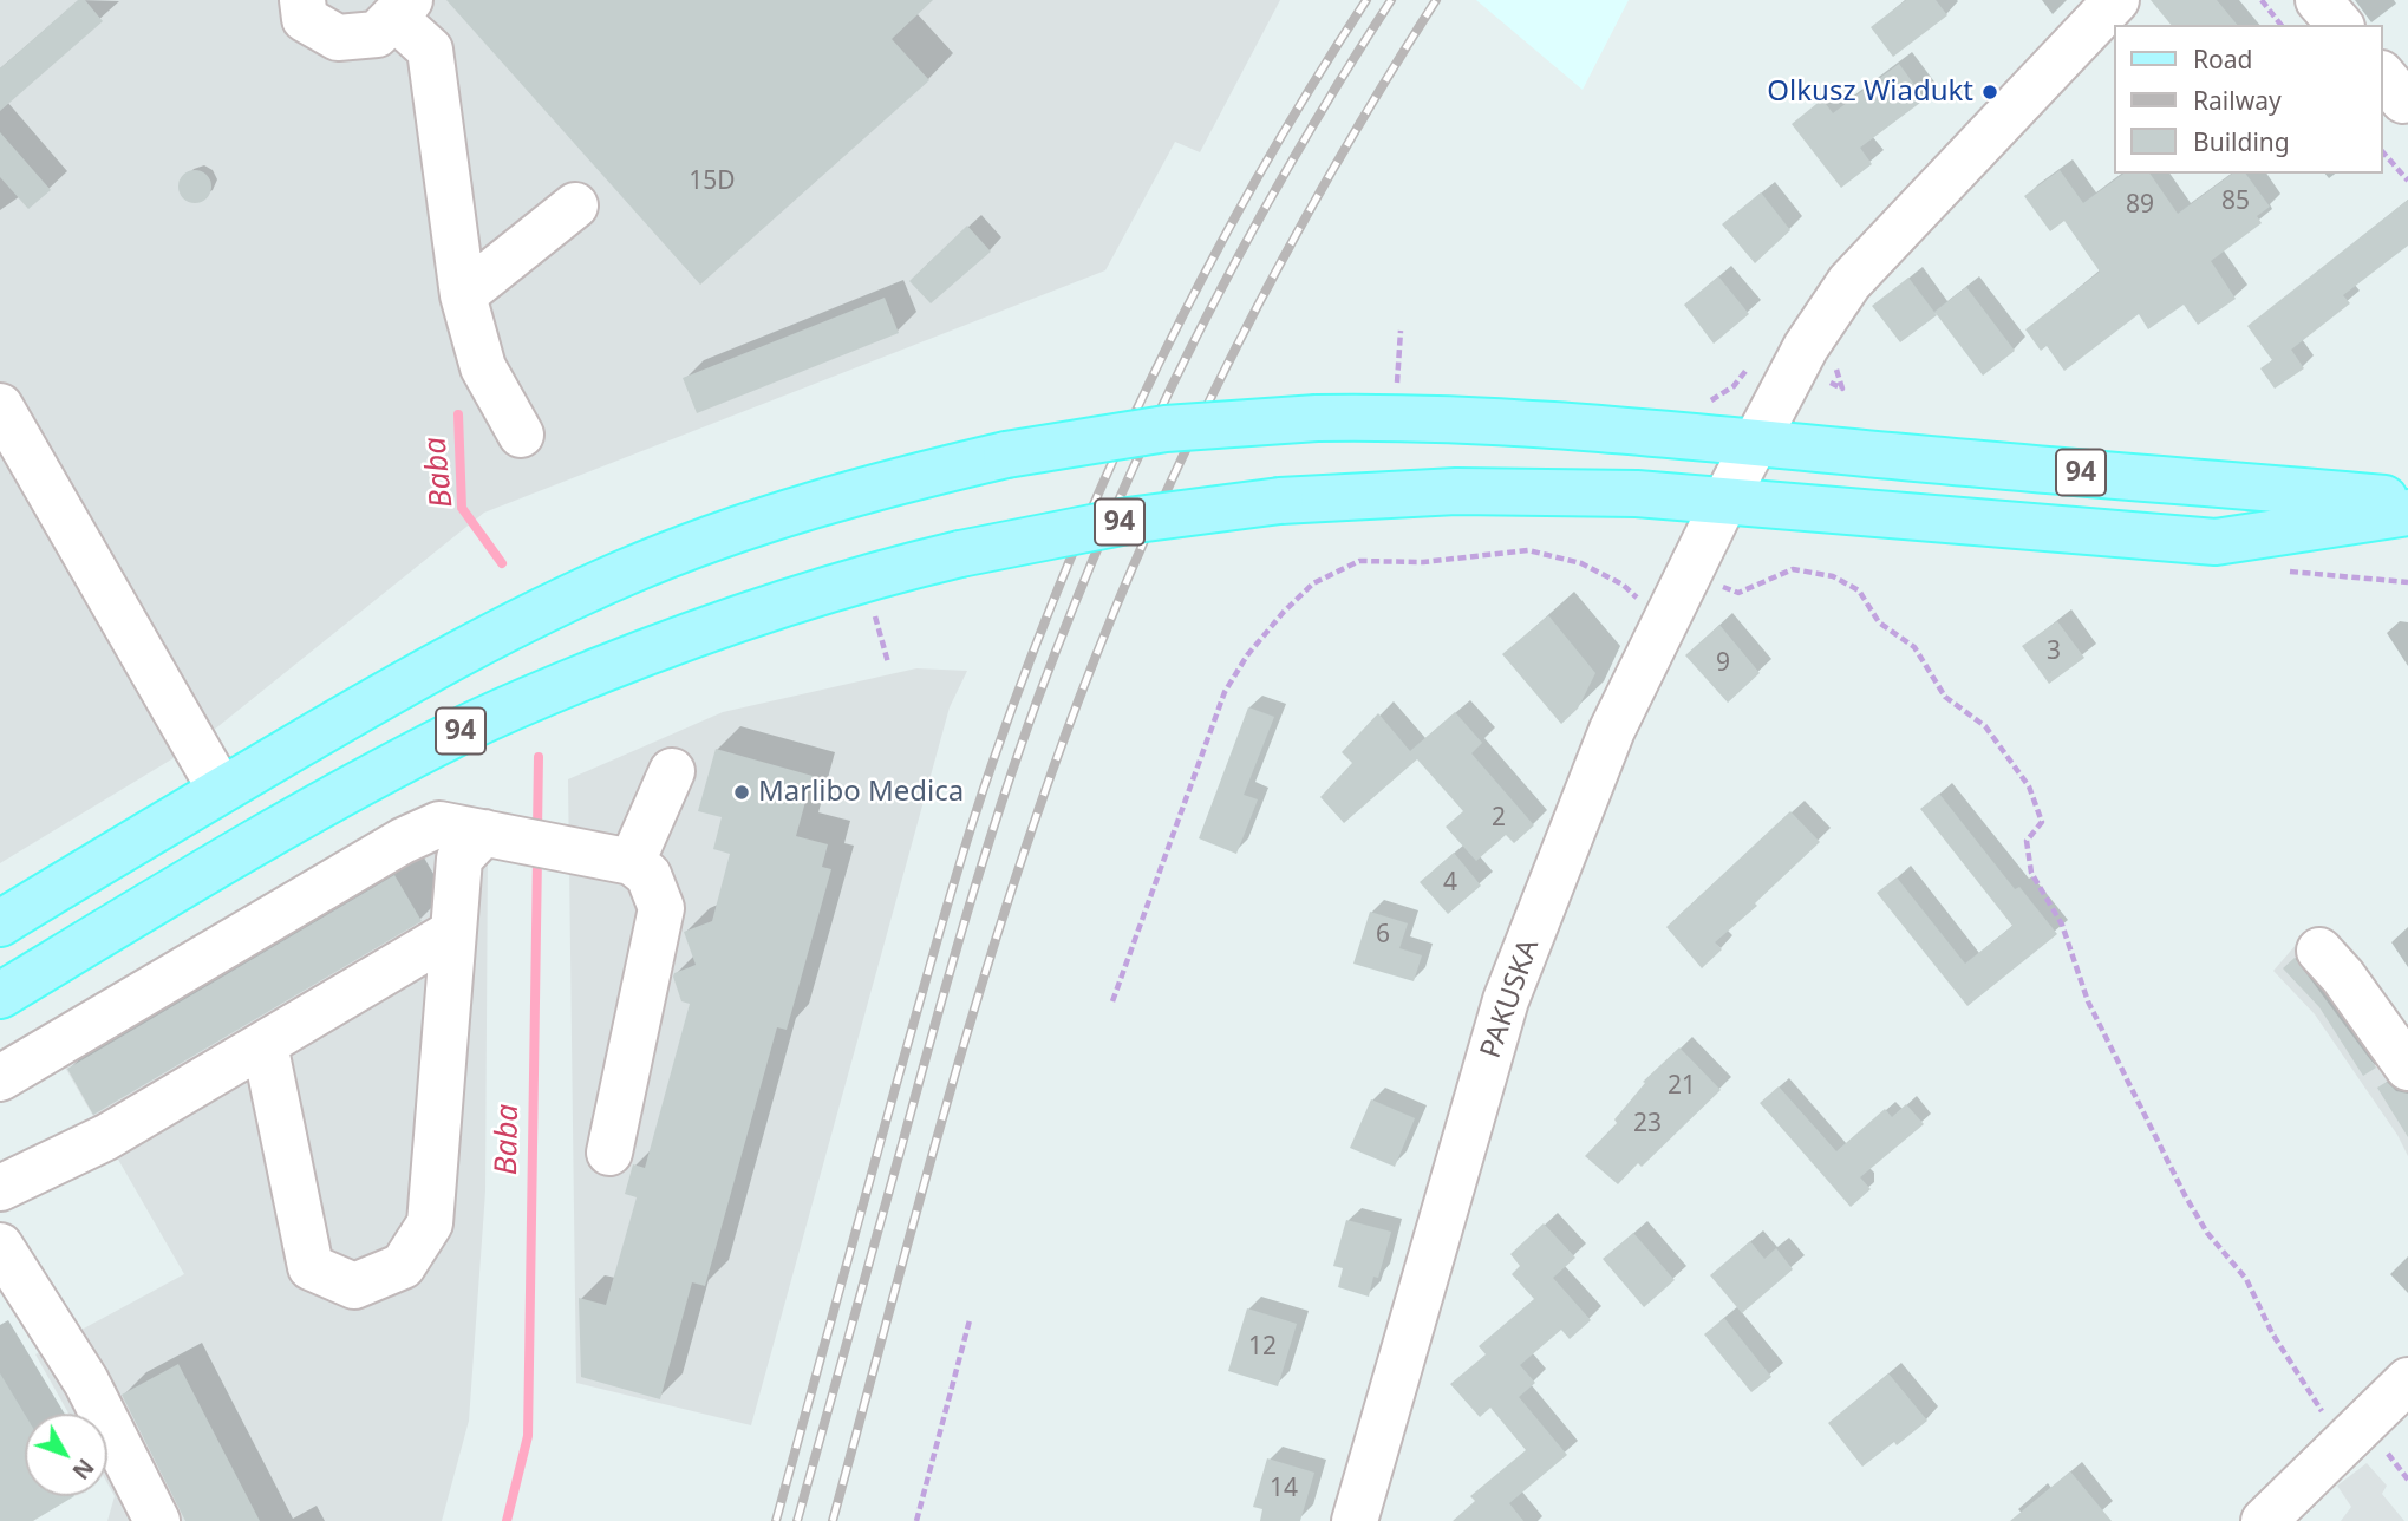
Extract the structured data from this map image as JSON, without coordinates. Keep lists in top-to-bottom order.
{
  "streets": {
    "main road": ["94"],
    "street": ["PAKUSKA"]
  },
  "crossings": [
    ["94", "PAKUSKA"]
  ],
  "water": ["Baba"],
  "places": ["Olkusz Wiadukt", "Marlibo Medica"],
  "house_numbers": [
    "15D",
    "85",
    "89",
    "3",
    "9",
    "2",
    "4",
    "6",
    "21",
    "23",
    "12",
    "14"
  ],
  "legend": ["Road", "Railway", "Building"],
  "north": "bottom right"
}
